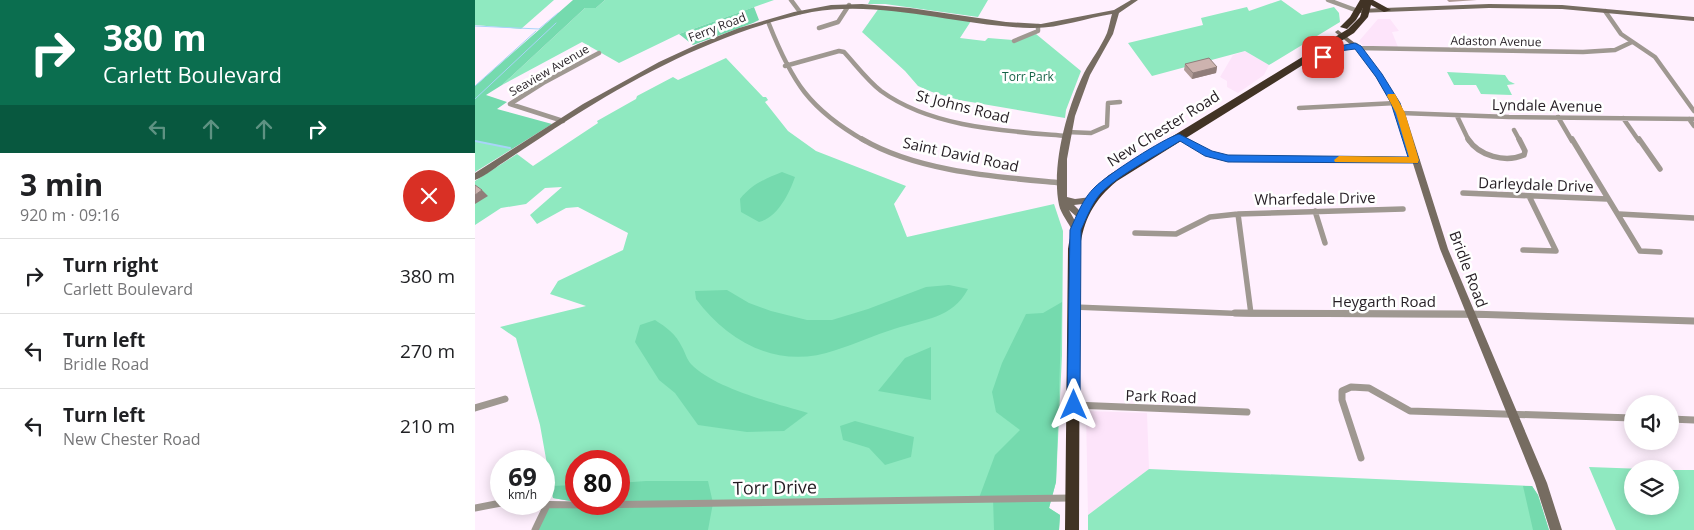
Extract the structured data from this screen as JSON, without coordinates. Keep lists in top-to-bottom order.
{
  "streets": {
    "highway": ["New Chester Road"],
    "street": [
      "Ferry Road",
      "Adaston Avenue",
      "Seaview Avenue",
      "Lyndale Avenue",
      "St Johns Road",
      "Saint David Road",
      "Darleydale Drive",
      "Wharfedale Drive",
      "Bridle Road",
      "Heygarth Road",
      "Park Road",
      "Torr Drive"
    ]
  },
  "crossings": [
    ["Ferry Road", "Seaview Avenue"],
    ["Adaston Avenue", "Bridle Road"],
    ["Lyndale Avenue", "Bridle Road"],
    ["St Johns Road", "Saint David Road"],
    ["New Chester Road", "Bridle Road"],
    ["New Chester Road", "Heygarth Road"],
    ["New Chester Road", "Park Road"],
    ["New Chester Road", "Torr Drive"],
    ["Wharfedale Drive", "Heygarth Road"],
    ["Bridle Road", "Heygarth Road"]
  ],
  "parks": ["Torr Park"],
  "page": {
    "turn": ["380 m", "Carlett Boulevard"],
    "heading": ["3 min", "920 m · 09:16"],
    "list": [
      {
        "name": "Turn right",
        "note": "Carlett Boulevard",
        "value": "380 m"
      },
      {
        "name": "Turn left",
        "note": "Bridle Road",
        "value": "270 m"
      },
      {
        "name": "Turn left",
        "note": "New Chester Road",
        "value": "210 m"
      }
    ],
    "speed": "69 km/h",
    "limit": "80"
  }
}
